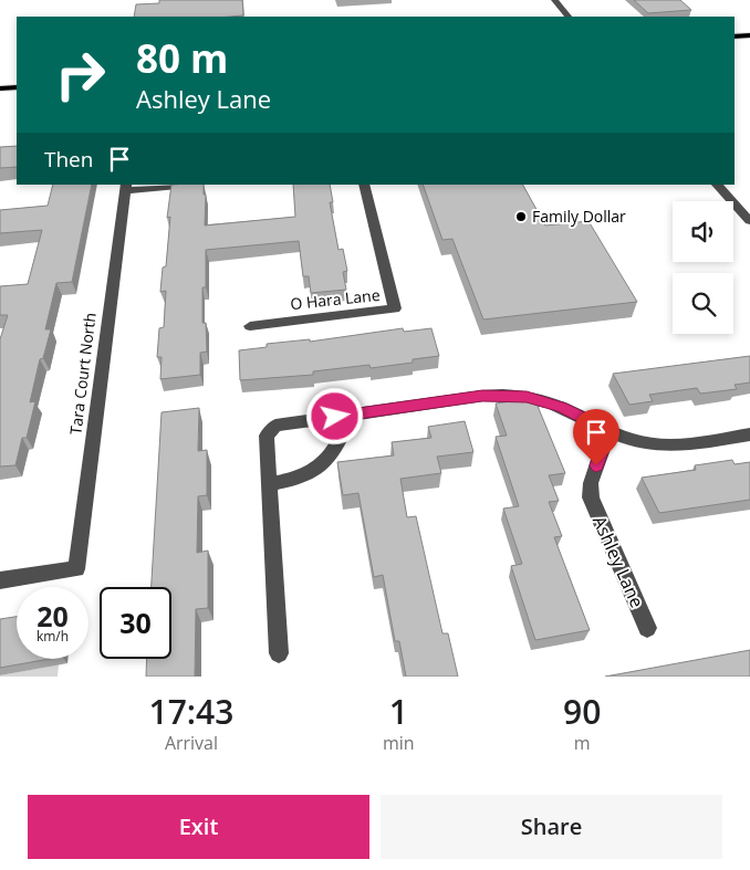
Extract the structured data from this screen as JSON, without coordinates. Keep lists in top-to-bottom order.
{
  "streets": {
    "street": ["O Hara Lane", "Tara Court North", "Ashley Lane"]
  },
  "places": ["Family Dollar"],
  "page": {
    "turn": ["80 m", "Ashley Lane"],
    "then": "Then",
    "speed": "20 km/h",
    "limit": "30",
    "eta": [
      "17:43",
      "Arrival",
      "1",
      "min",
      "90",
      "m"
    ],
    "buttons": ["Exit", "Share"]
  }
}
